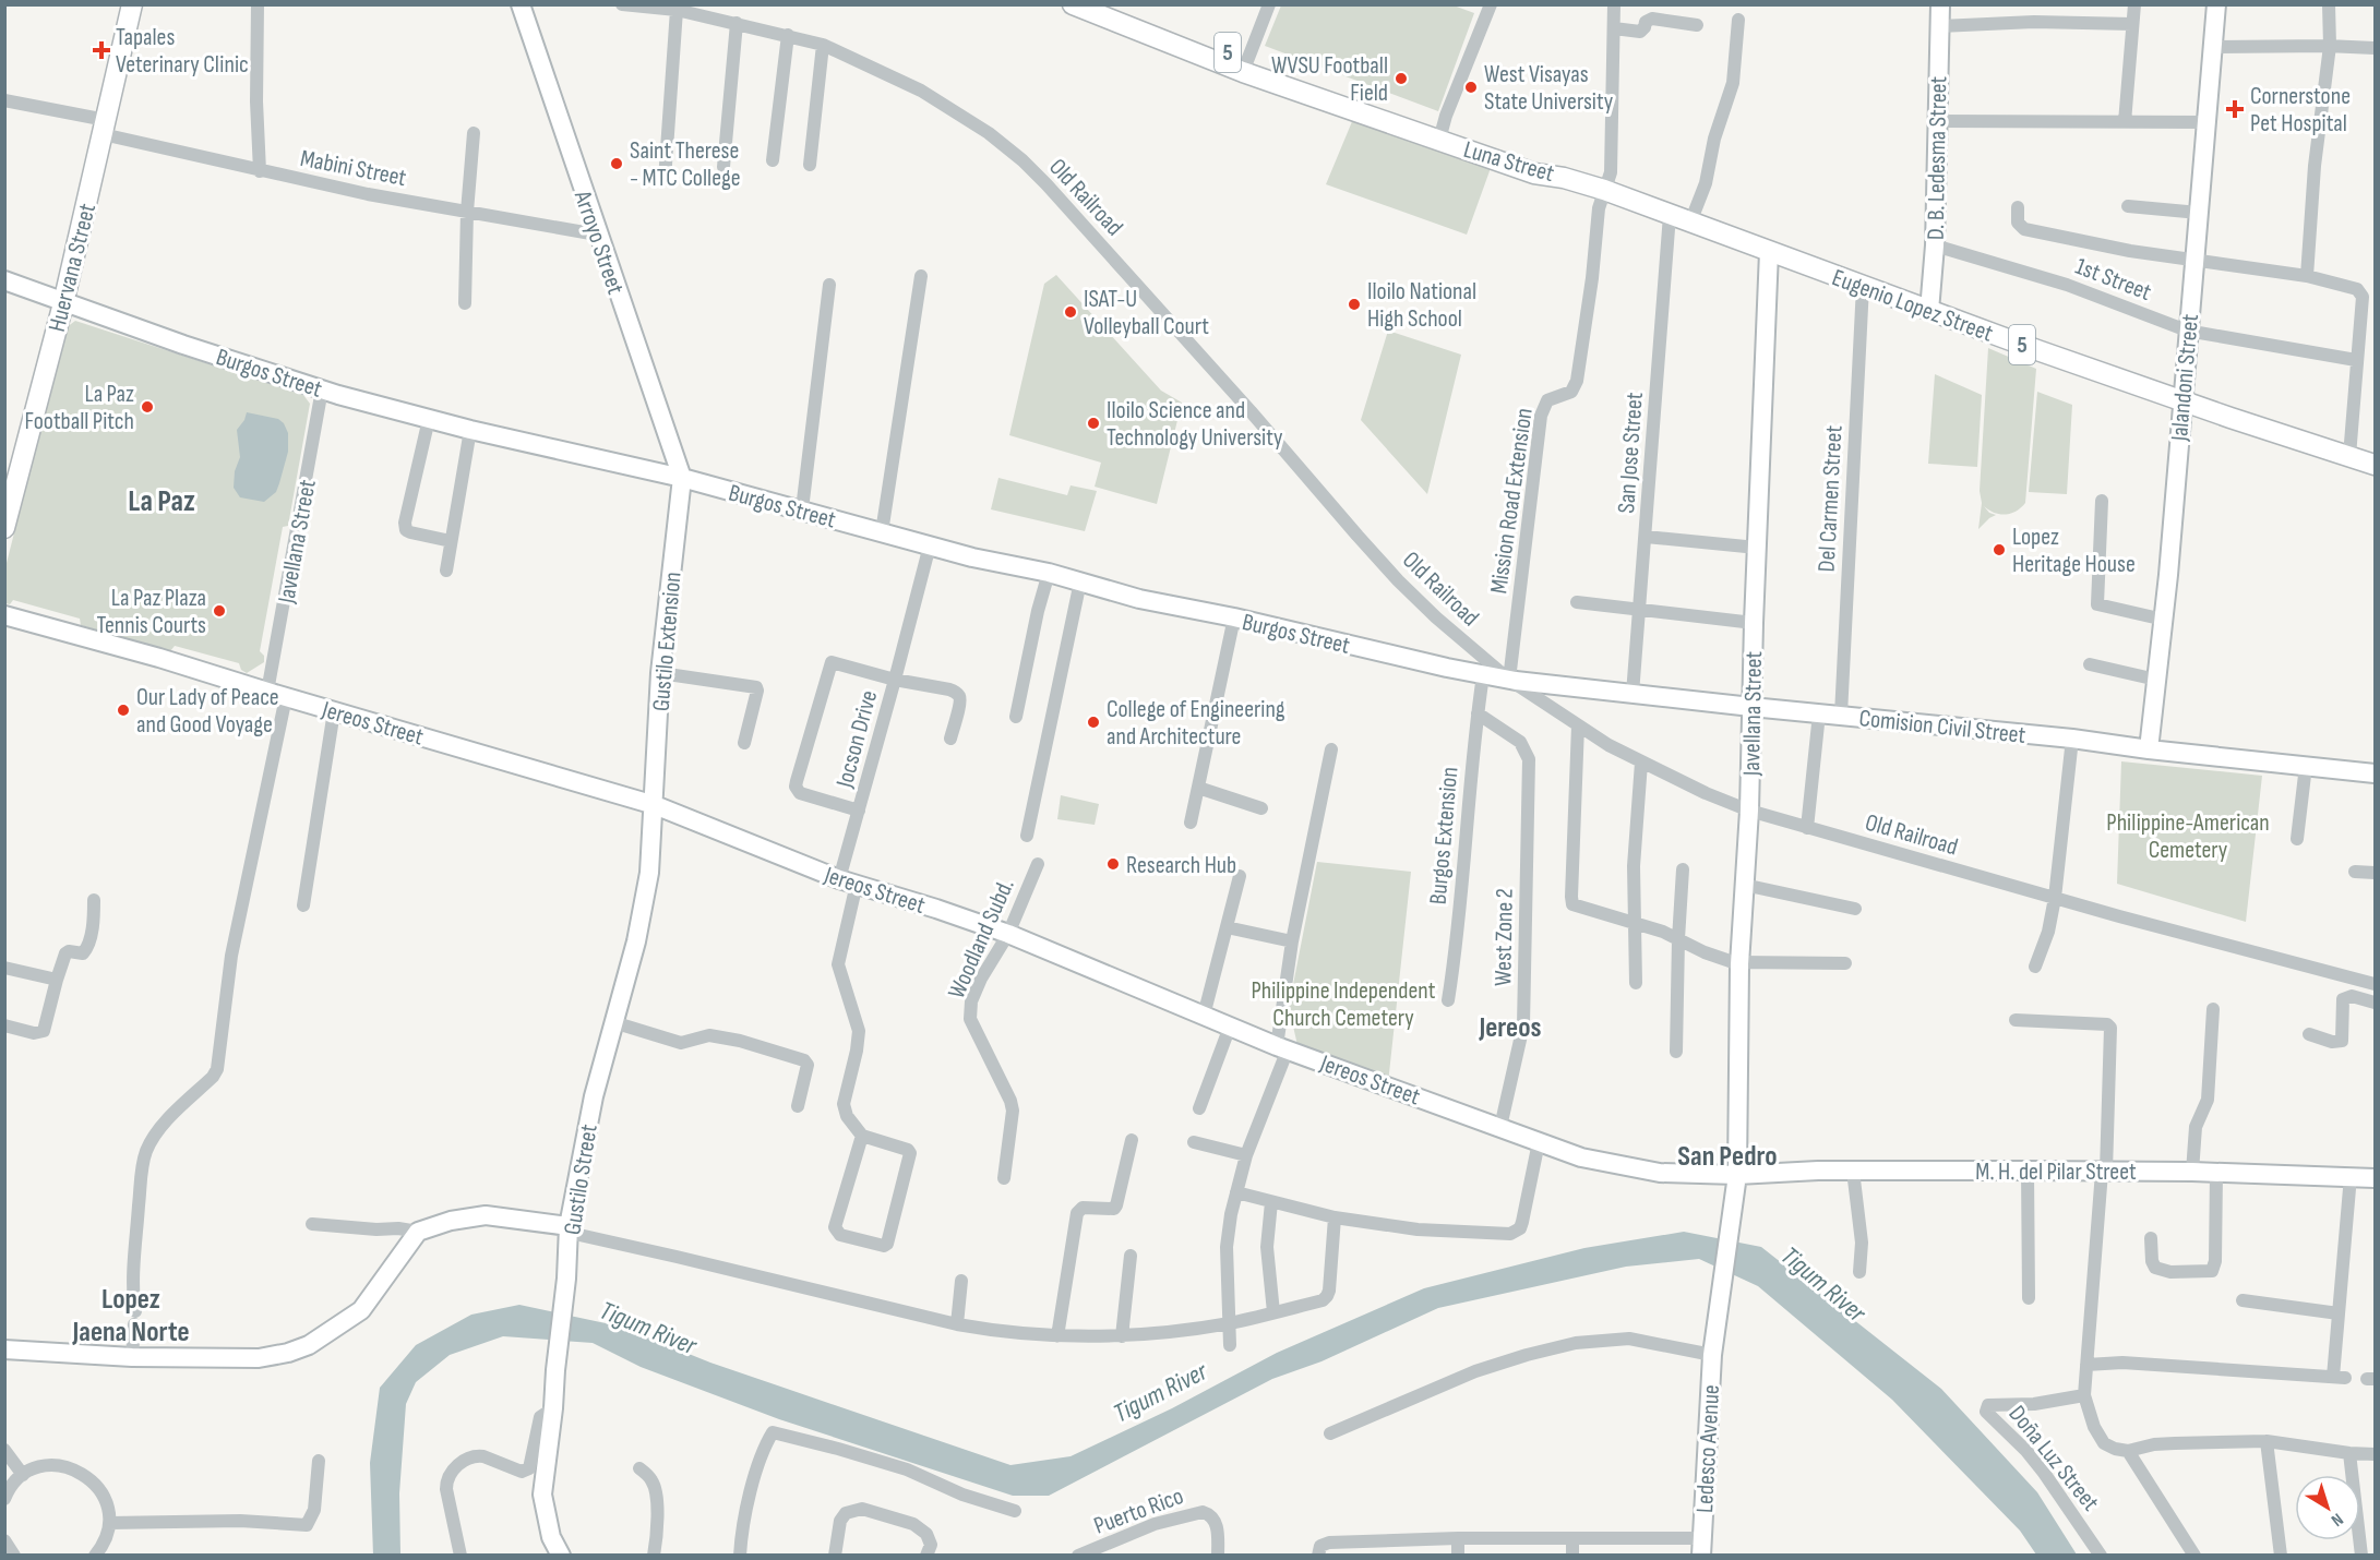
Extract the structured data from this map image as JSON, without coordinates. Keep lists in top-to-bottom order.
{
  "streets": {
    "main road": [
      "5",
      "Luna Street",
      "Huervana Street",
      "Eugenio Lopez Street"
    ],
    "street": [
      "D. B. Ledesma Street",
      "Mabini Street",
      "Old Railroad",
      "Arroyo Street",
      "1st Street",
      "Burgos Street",
      "Jalandoni Street",
      "San Jose Street",
      "Del Carmen Street",
      "Mission Road Extension",
      "Javellana Street",
      "Gustilo Extension",
      "Jereos Street",
      "Comision Civil Street",
      "Jocson Drive",
      "Burgos Extension",
      "West Zone 2",
      "Woodland Subd.",
      "M. H. del Pilar Street",
      "Gustilo Street",
      "Ledesco Avenue",
      "Doña Luz Street",
      "Puerto Rico"
    ]
  },
  "crossings": [
    ["D. B. Ledesma Street", "1st Street"],
    ["D. B. Ledesma Street", "Eugenio Lopez Street"],
    ["Luna Street", "Eugenio Lopez Street"],
    ["Mabini Street", "Arroyo Street"],
    ["Mabini Street", "Huervana Street"],
    ["Old Railroad", "Burgos Street"],
    ["Old Railroad", "Mission Road Extension"],
    ["Old Railroad", "Javellana Street"],
    ["Old Railroad", "Comision Civil Street"],
    ["Arroyo Street", "Burgos Street"],
    ["Arroyo Street", "Gustilo Extension"],
    ["Huervana Street", "Burgos Street"],
    ["1st Street", "Jalandoni Street"],
    ["Eugenio Lopez Street", "Jalandoni Street"],
    ["Eugenio Lopez Street", "San Jose Street"],
    ["Eugenio Lopez Street", "Del Carmen Street"],
    ["Eugenio Lopez Street", "Mission Road Extension"],
    ["Eugenio Lopez Street", "Javellana Street"],
    ["Burgos Street", "Mission Road Extension"],
    ["Burgos Street", "Javellana Street"],
    ["Burgos Street", "Gustilo Extension"],
    ["Burgos Street", "Comision Civil Street"],
    ["Burgos Street", "Burgos Extension"],
    ["Jalandoni Street", "Comision Civil Street"],
    ["San Jose Street", "Comision Civil Street"],
    ["Del Carmen Street", "Comision Civil Street"],
    ["Mission Road Extension", "Comision Civil Street"],
    ["Javellana Street", "Jereos Street"],
    ["Javellana Street", "Comision Civil Street"],
    ["Javellana Street", "M. H. del Pilar Street"],
    ["Javellana Street", "Ledesco Avenue"],
    ["Gustilo Extension", "Jereos Street"],
    ["Gustilo Extension", "Gustilo Street"],
    ["Jereos Street", "Jocson Drive"],
    ["Jereos Street", "West Zone 2"],
    ["Jereos Street", "Woodland Subd."],
    ["Jereos Street", "M. H. del Pilar Street"],
    ["Jereos Street", "Gustilo Street"],
    ["Burgos Extension", "West Zone 2"]
  ],
  "districts": [
    "La Paz",
    "Jereos",
    "San Pedro",
    "Lopez Jaena Norte"
  ],
  "water": ["Tigum River"],
  "parks": ["Philippine-American Cemetery", "Philippine Independent Church Cemetery"],
  "places": {
    "health": ["Tapales Veterinary Clinic", "Cornerstone Pet Hospital"],
    "other": [
      "WVSU Football Field",
      "West Visayas State University",
      "Saint Therese - MTC College",
      "Iloilo National High School",
      "ISAT-U Volleyball Court",
      "La Paz Football Pitch",
      "Iloilo Science and Technology University",
      "Lopez Heritage House",
      "La Paz Plaza Tennis Courts",
      "Our Lady of Peace and Good Voyage",
      "College of Engineering and Architecture",
      "Research Hub"
    ]
  },
  "north": "bottom right"
}
